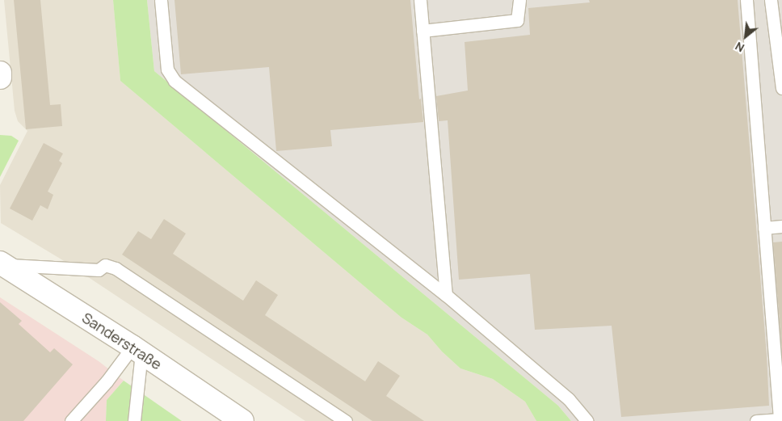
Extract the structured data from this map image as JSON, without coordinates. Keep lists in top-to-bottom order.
{
  "streets": {
    "street": ["Sanderstraße"]
  },
  "north": "bottom left"
}
